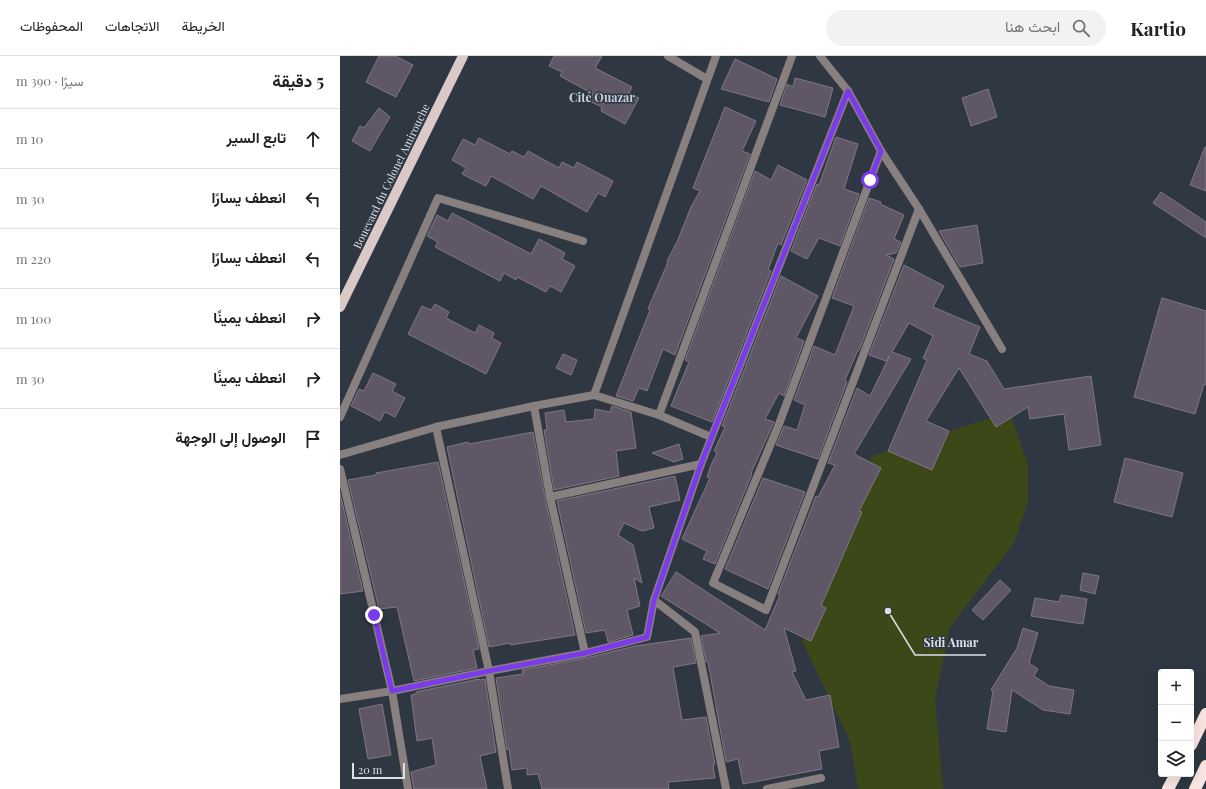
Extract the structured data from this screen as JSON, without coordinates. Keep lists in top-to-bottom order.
{
  "streets": {
    "main road": ["Bouevard du Colonel Amirouche"]
  },
  "districts": ["Cité Ouazar"],
  "places": ["Sidi Amar"],
  "scale_bar": "20 m",
  "page": {
    "header": "Kartio",
    "search": "ابحث هنا",
    "nav": ["الخريطة", "الاتجاهات", "المحفوظات"],
    "heading": ["5 دقيقة", "سيرًا · 390 m"],
    "list": [
      ["تابع السير", "10 m"],
      ["انعطف يسارًا", "30 m"],
      ["انعطف يسارًا", "220 m"],
      ["انعطف يمينًا", "100 m"],
      ["انعطف يمينًا", "30 m"],
      "الوصول إلى الوجهة"
    ],
    "map_buttons": ["+", "−"],
    "scale": "20 m"
  }
}
